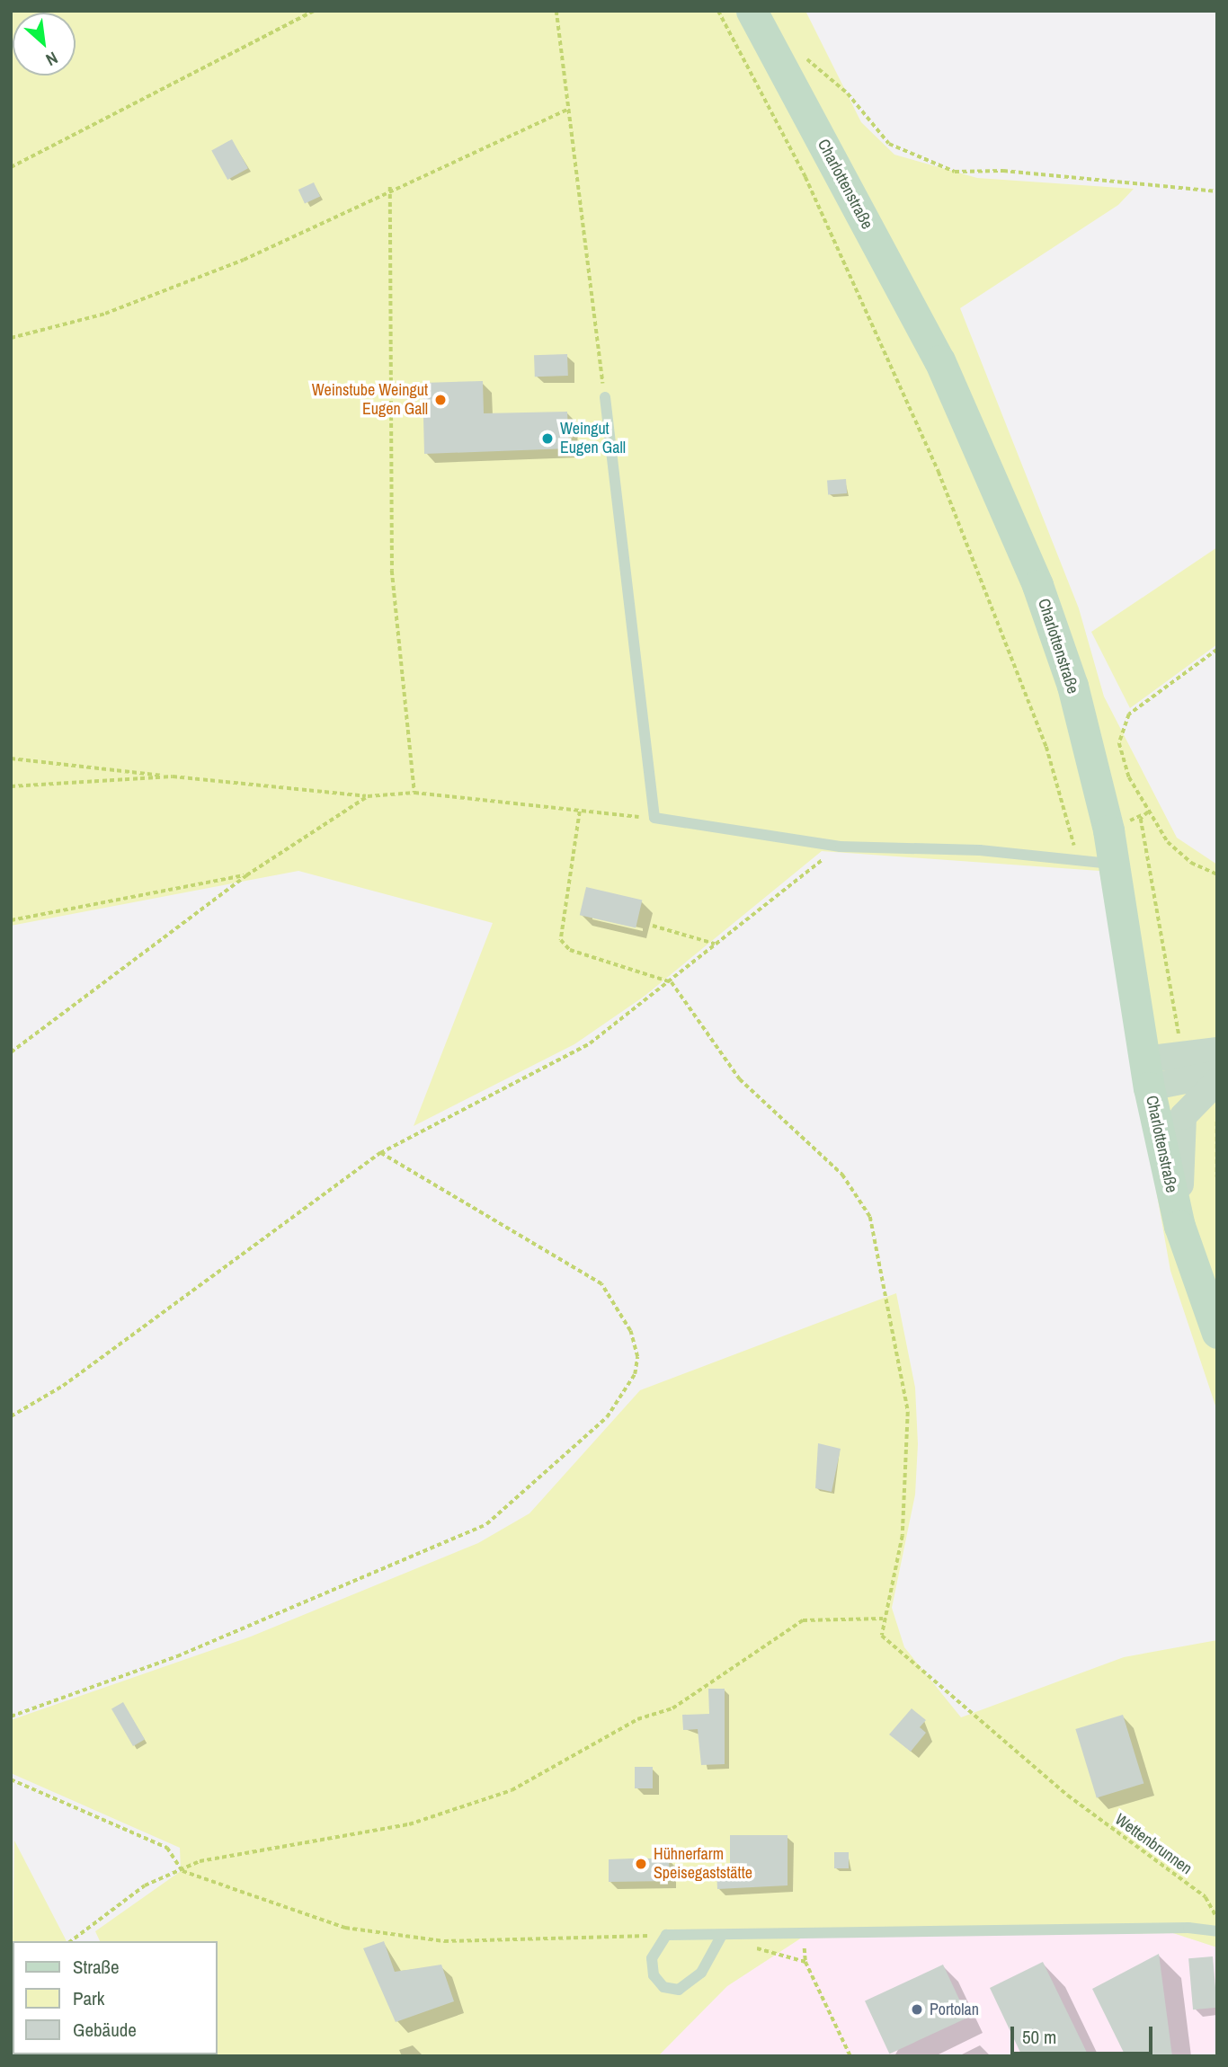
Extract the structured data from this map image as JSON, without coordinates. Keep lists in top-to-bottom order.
{
  "streets": {
    "main road": ["Charlottenstraße"],
    "path": ["Wettenbrunnen"]
  },
  "places": [
    "Weinstube Weingut Eugen Gall",
    "Weingut Eugen Gall",
    "Hühnerfarm Speisegaststätte",
    "Portolan"
  ],
  "legend": ["Straße", "Park", "Gebäude"],
  "scale_bar": "50 m",
  "north": "bottom right"
}
